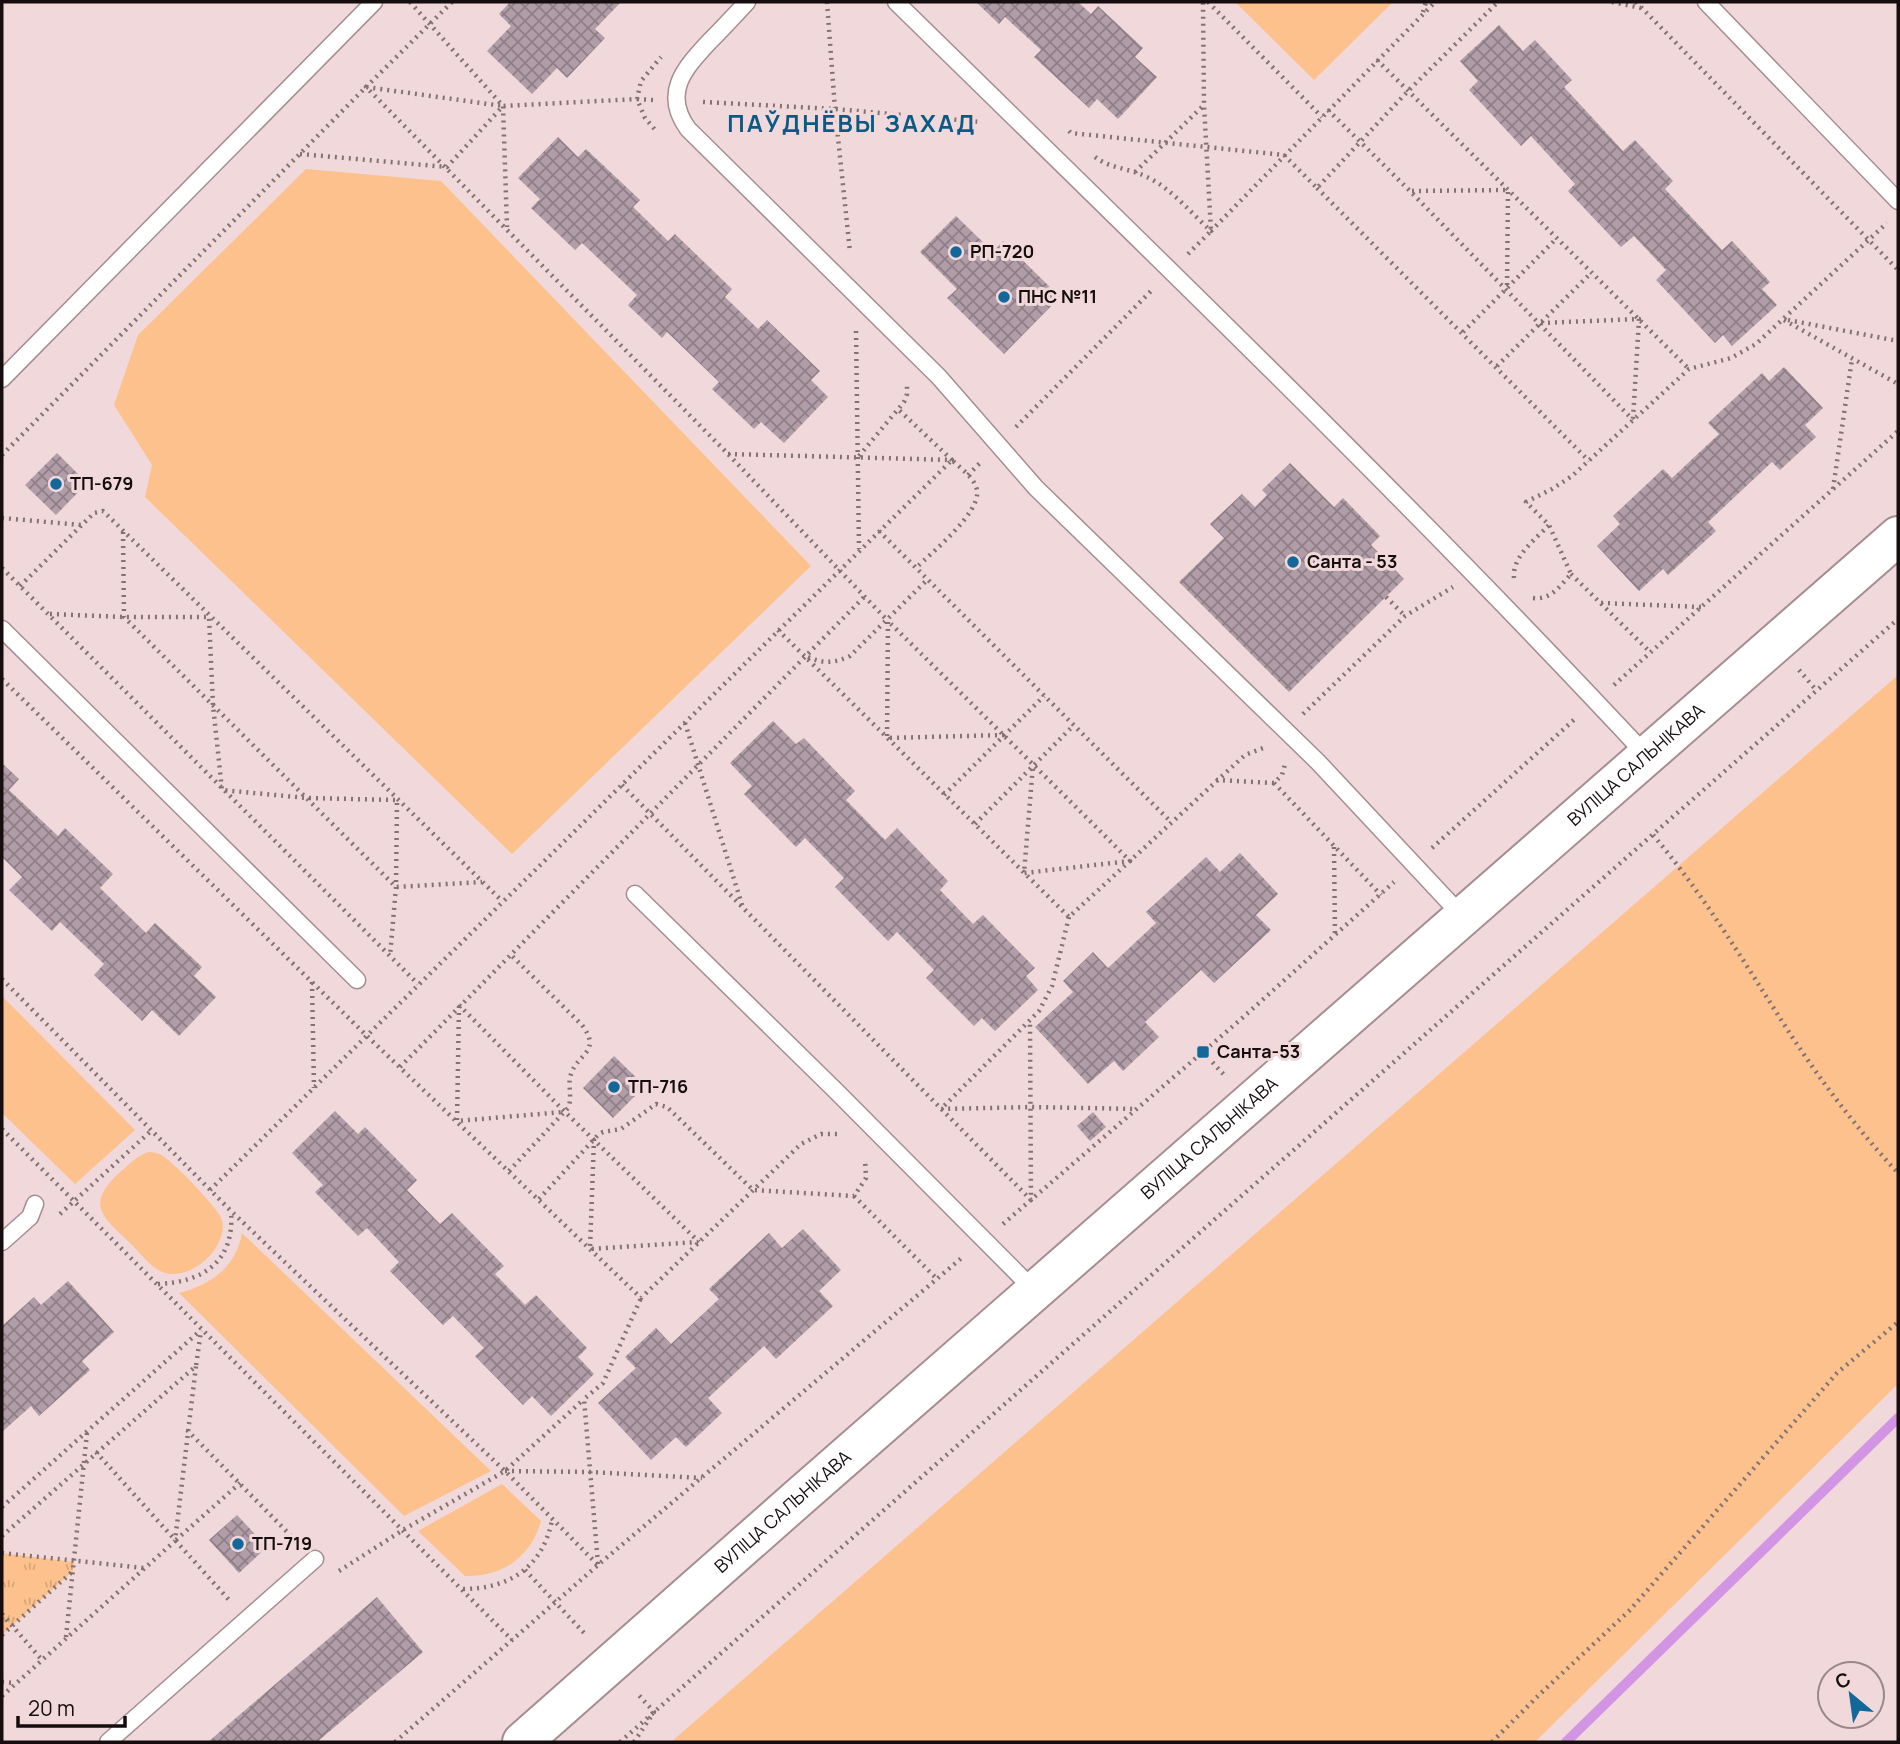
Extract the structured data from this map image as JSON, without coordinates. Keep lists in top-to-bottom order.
{
  "streets": {
    "street": ["ВУЛІЦА САЛЬНІКАВА"]
  },
  "districts": ["ПАЎДНЁВЫ ЗАХАД"],
  "places": {
    "other": [
      "РП-720",
      "ПНС №11",
      "ТП-679",
      "Санта - 53",
      "ТП-716",
      "ТП-719"
    ],
    "transit": ["Санта-53"]
  },
  "scale_bar": "20 m",
  "north": "top left"
}
